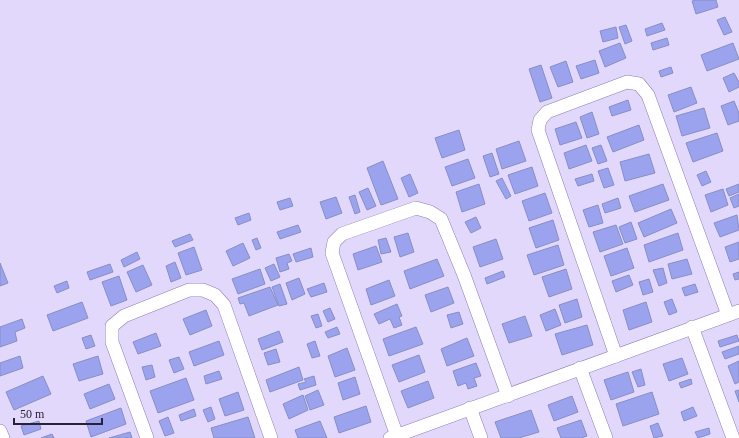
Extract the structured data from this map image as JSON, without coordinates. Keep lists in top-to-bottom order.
{
  "scale_bar": "50 m"
}
